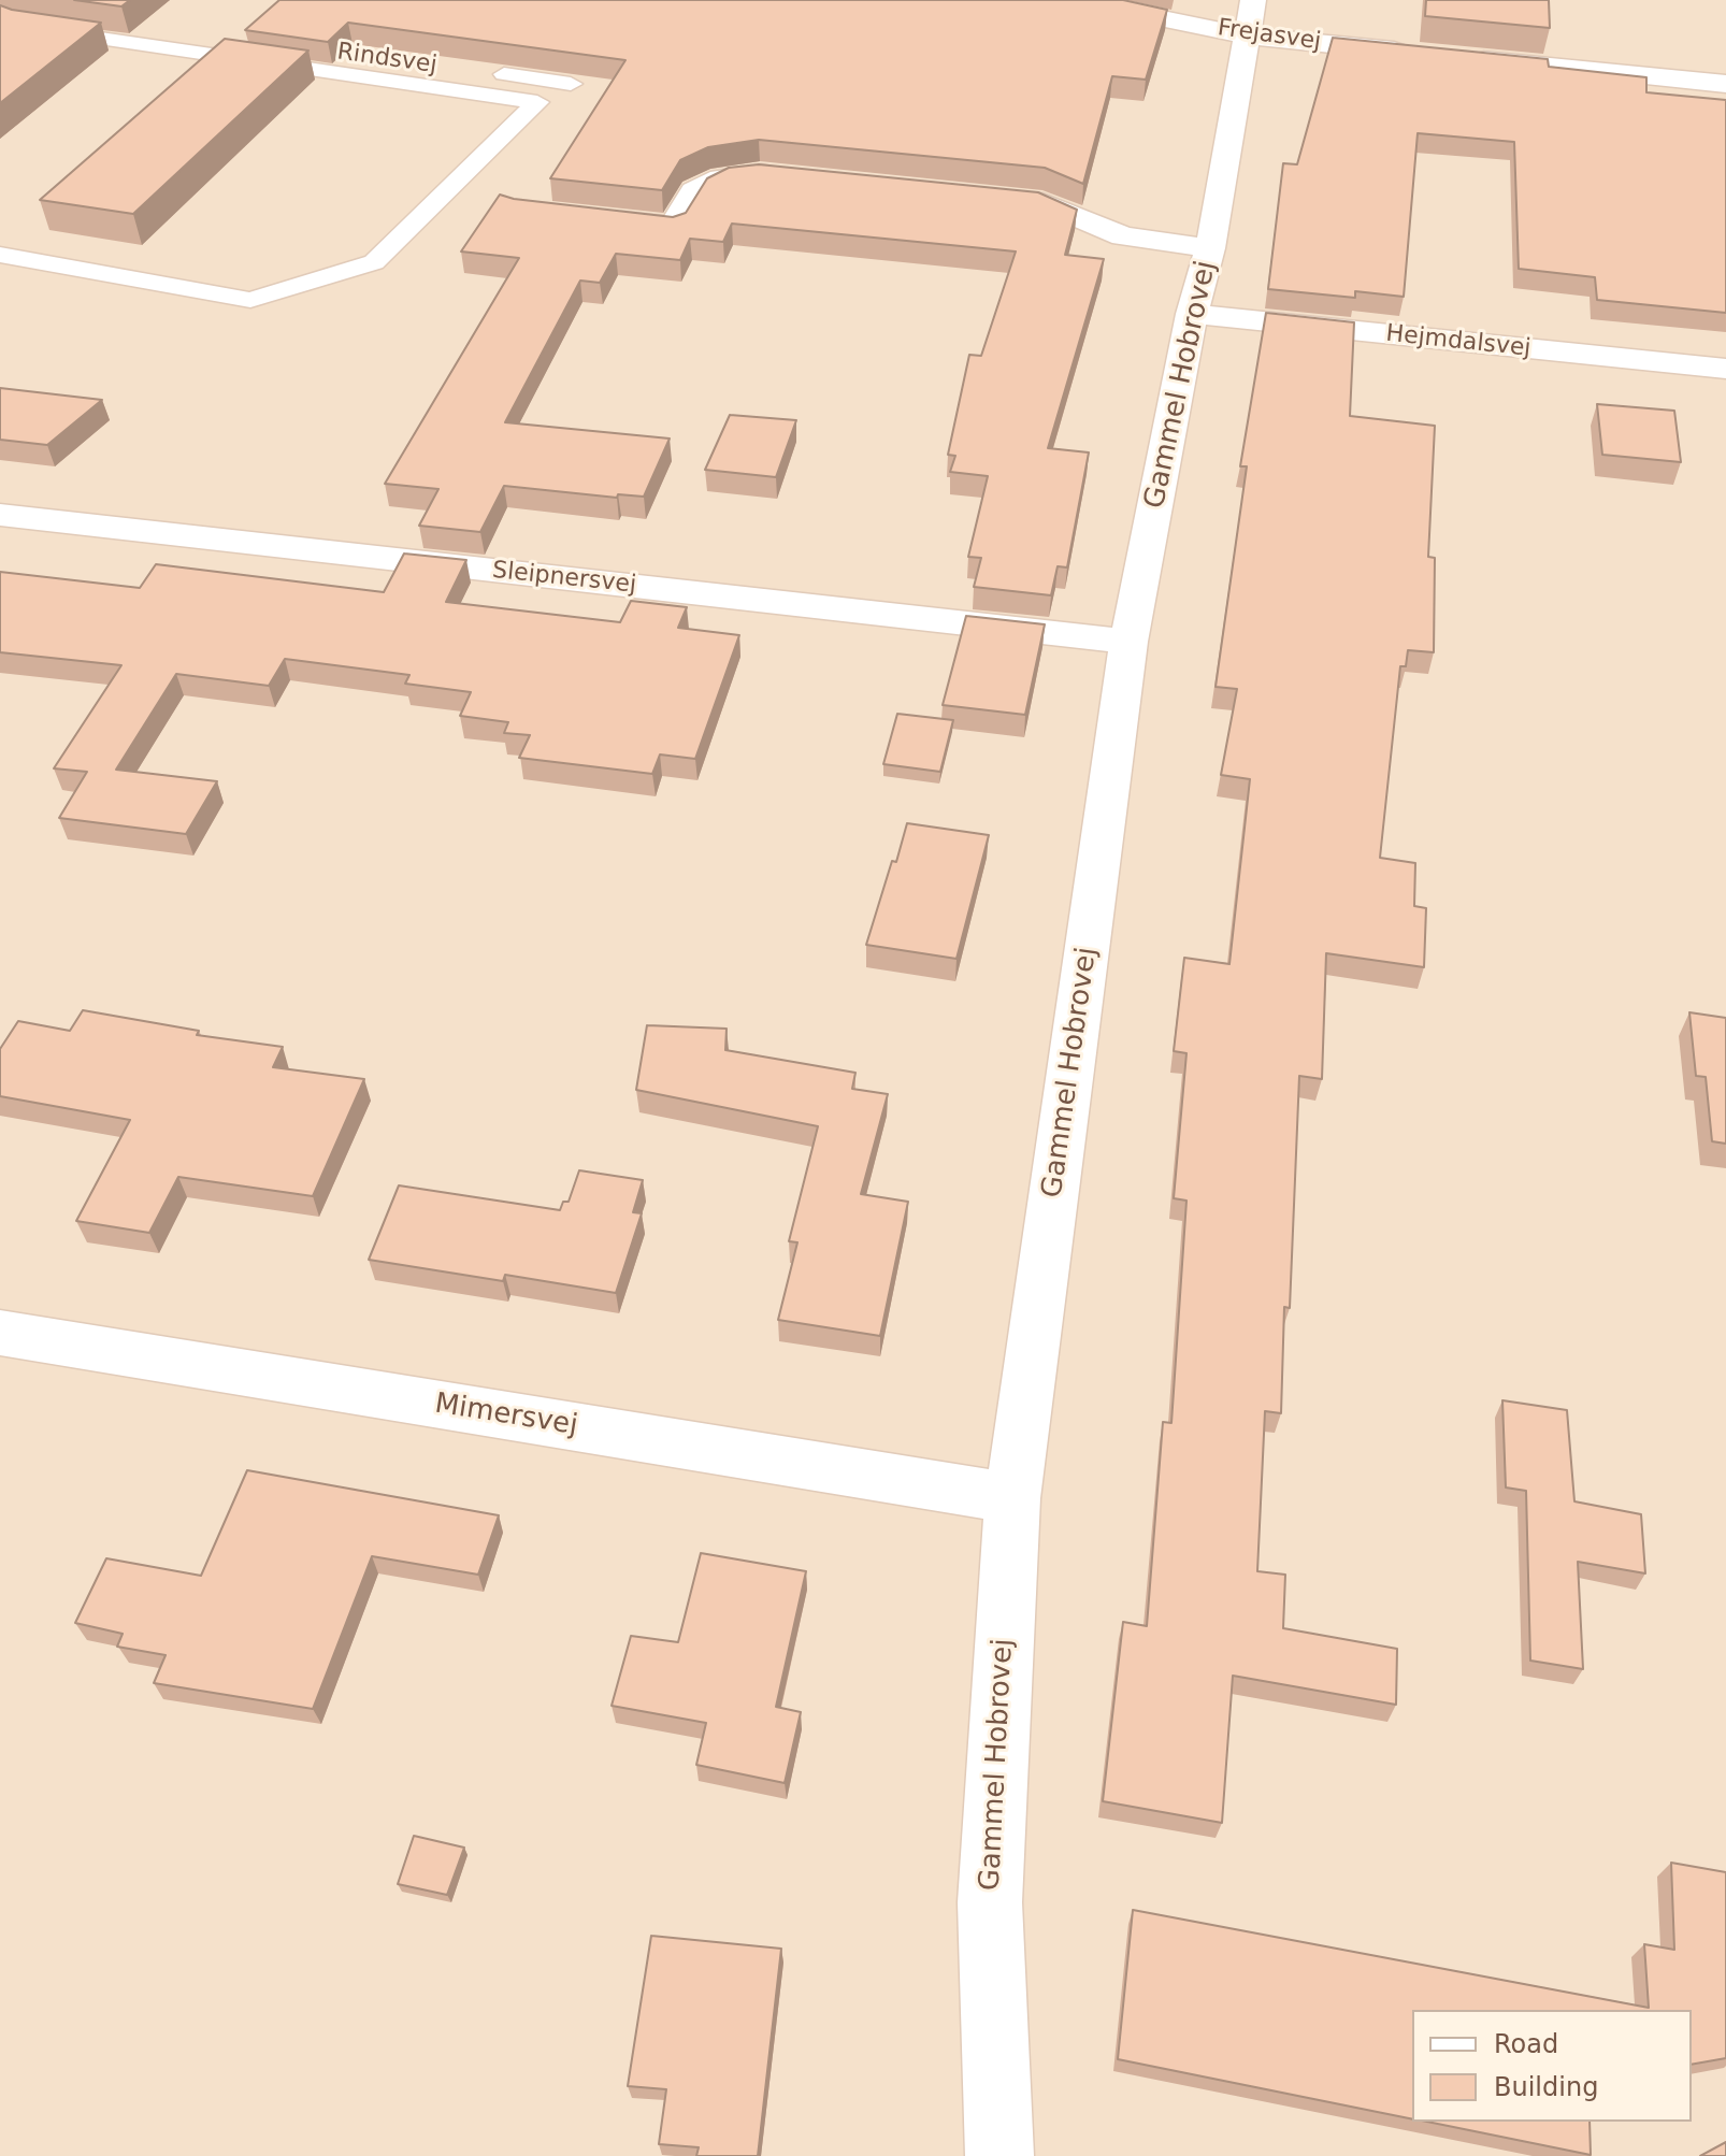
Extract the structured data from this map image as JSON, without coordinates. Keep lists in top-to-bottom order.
{
  "streets": {
    "street": [
      "Frejasvej",
      "Hejmdalsvej",
      "Gammel Hobrovej",
      "Sleipnersvej",
      "Mimersvej"
    ],
    "lane": ["Rindsvej"]
  },
  "crossings": [
    ["Frejasvej", "Gammel Hobrovej"],
    ["Hejmdalsvej", "Gammel Hobrovej"],
    ["Gammel Hobrovej", "Sleipnersvej"],
    ["Gammel Hobrovej", "Mimersvej"]
  ],
  "legend": ["Road", "Building"]
}
